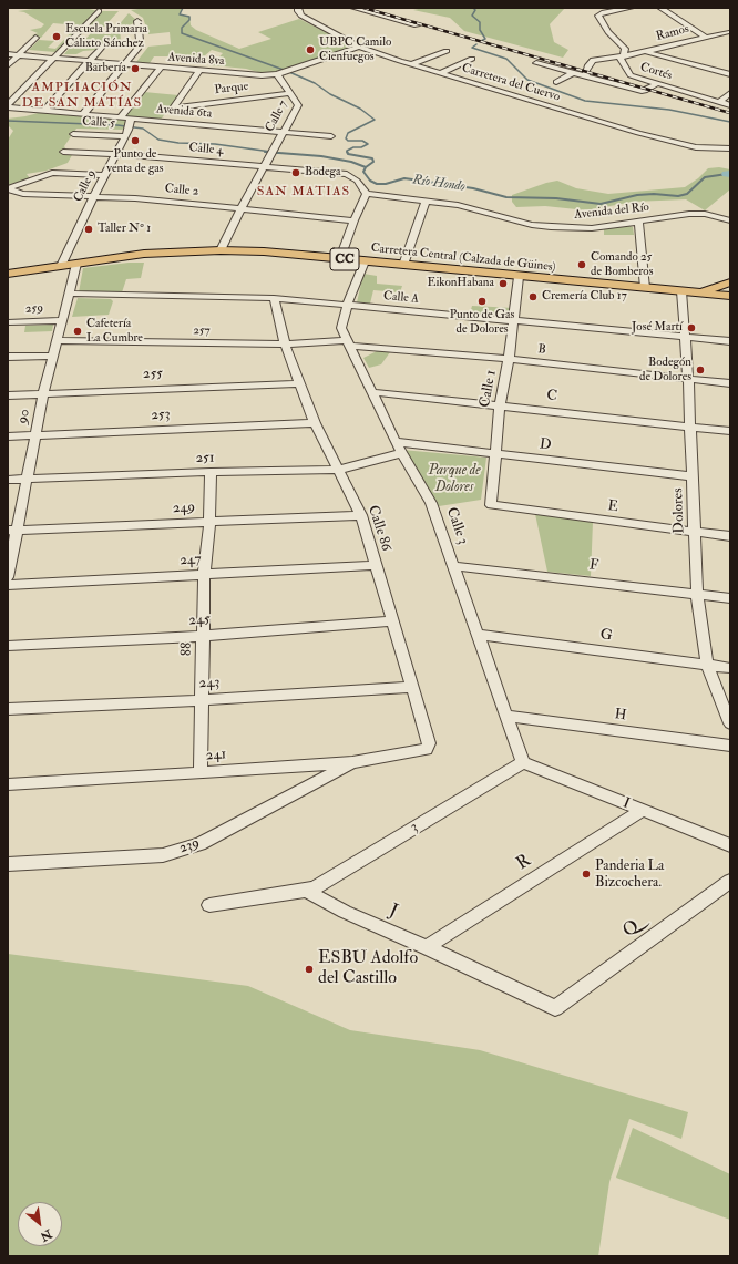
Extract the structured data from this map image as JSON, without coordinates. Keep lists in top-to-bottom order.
{
  "streets": {
    "main road": ["Carretera Central (Calzada de Güines)", "CC"],
    "street": [
      "Ramos",
      "Avenida 8va",
      "Cortés",
      "Carretera del Cuervo",
      "Parque",
      "Avenida 6ta",
      "Calle 7",
      "Calle 5",
      "Calle 4",
      "Calle 9",
      "Calle 2",
      "Avenida del Río",
      "Calle A",
      "259",
      "257",
      "B",
      "255",
      "Calle 1",
      "C",
      "253",
      "90",
      "D",
      "251",
      "E",
      "249",
      "Dolores",
      "Calle 3",
      "Calle 86",
      "247",
      "F",
      "245",
      "G",
      "88",
      "243",
      "H",
      "241",
      "I",
      "3",
      "239",
      "R",
      "J",
      "Q"
    ]
  },
  "crossings": [
    ["Ramos", "Cortés"],
    ["Avenida 8va", "Calle 7"],
    ["Parque", "Calle 7"],
    ["Avenida 6ta", "Calle 7"],
    ["Avenida 6ta", "Calle 5"],
    ["Avenida 6ta", "Calle 9"],
    ["Calle 7", "Calle 4"],
    ["Calle 7", "Calle 2"],
    ["Calle 7", "Carretera Central (Calzada de Güines)"],
    ["Calle 5", "Calle 9"],
    ["Calle 4", "Calle 9"],
    ["Calle 4", "Avenida del Río"],
    ["Calle 9", "Calle 2"],
    ["Calle 9", "Carretera Central (Calzada de Güines)"],
    ["Carretera Central (Calzada de Güines)", "Calle 1"],
    ["Carretera Central (Calzada de Güines)", "90"],
    ["Carretera Central (Calzada de Güines)", "Dolores"],
    ["Carretera Central (Calzada de Güines)", "Calle 3"],
    ["Calle A", "Calle 1"],
    ["Calle A", "90"],
    ["Calle A", "Dolores"],
    ["Calle A", "Calle 3"],
    ["Calle A", "Calle 86"],
    ["259", "90"],
    ["257", "B"],
    ["257", "90"],
    ["257", "Calle 3"],
    ["257", "Calle 86"],
    ["B", "Calle 1"],
    ["B", "Dolores"],
    ["B", "Calle 3"],
    ["255", "90"],
    ["255", "Calle 86"],
    ["Calle 1", "C"],
    ["Calle 1", "D"],
    ["Calle 1", "E"],
    ["C", "Dolores"],
    ["C", "Calle 3"],
    ["253", "90"],
    ["253", "Calle 86"],
    ["90", "251"],
    ["90", "249"],
    ["D", "Dolores"],
    ["D", "Calle 3"],
    ["251", "Calle 3"],
    ["251", "Calle 86"],
    ["251", "88"],
    ["E", "Dolores"],
    ["249", "Calle 86"],
    ["249", "88"],
    ["Dolores", "F"],
    ["Dolores", "G"],
    ["Calle 3", "F"],
    ["Calle 3", "G"],
    ["Calle 3", "H"],
    ["Calle 3", "I"],
    ["Calle 3", "3"],
    ["Calle 86", "247"],
    ["Calle 86", "245"],
    ["Calle 86", "243"],
    ["Calle 86", "241"],
    ["247", "88"],
    ["245", "88"],
    ["88", "243"],
    ["88", "241"],
    ["241", "239"],
    ["I", "3"],
    ["I", "R"],
    ["3", "J"],
    ["R", "J"],
    ["J", "Q"]
  ],
  "districts": ["AMPLIACIÓN DE SAN MATÍAS", "SAN MATIAS"],
  "water": ["Río Hondo"],
  "parks": ["Parque de Dolores"],
  "places": [
    "Escuela Primaria Calixto Sánchez",
    "UBPC Camilo Cienfuegos",
    "Barbería",
    "Punto de venta de gas",
    "Bodega",
    "Taller Nº 1",
    "Comando 25 de Bomberos",
    "EikonHabana",
    "Cremería Club 17",
    "Punto de Gas de Dolores",
    "José Martí",
    "Cafetería La Cumbre",
    "Bodegón de Dolores",
    "Panderia La Bizcochera.",
    "ESBU Adolfo del Castillo"
  ],
  "north": "bottom right"
}
